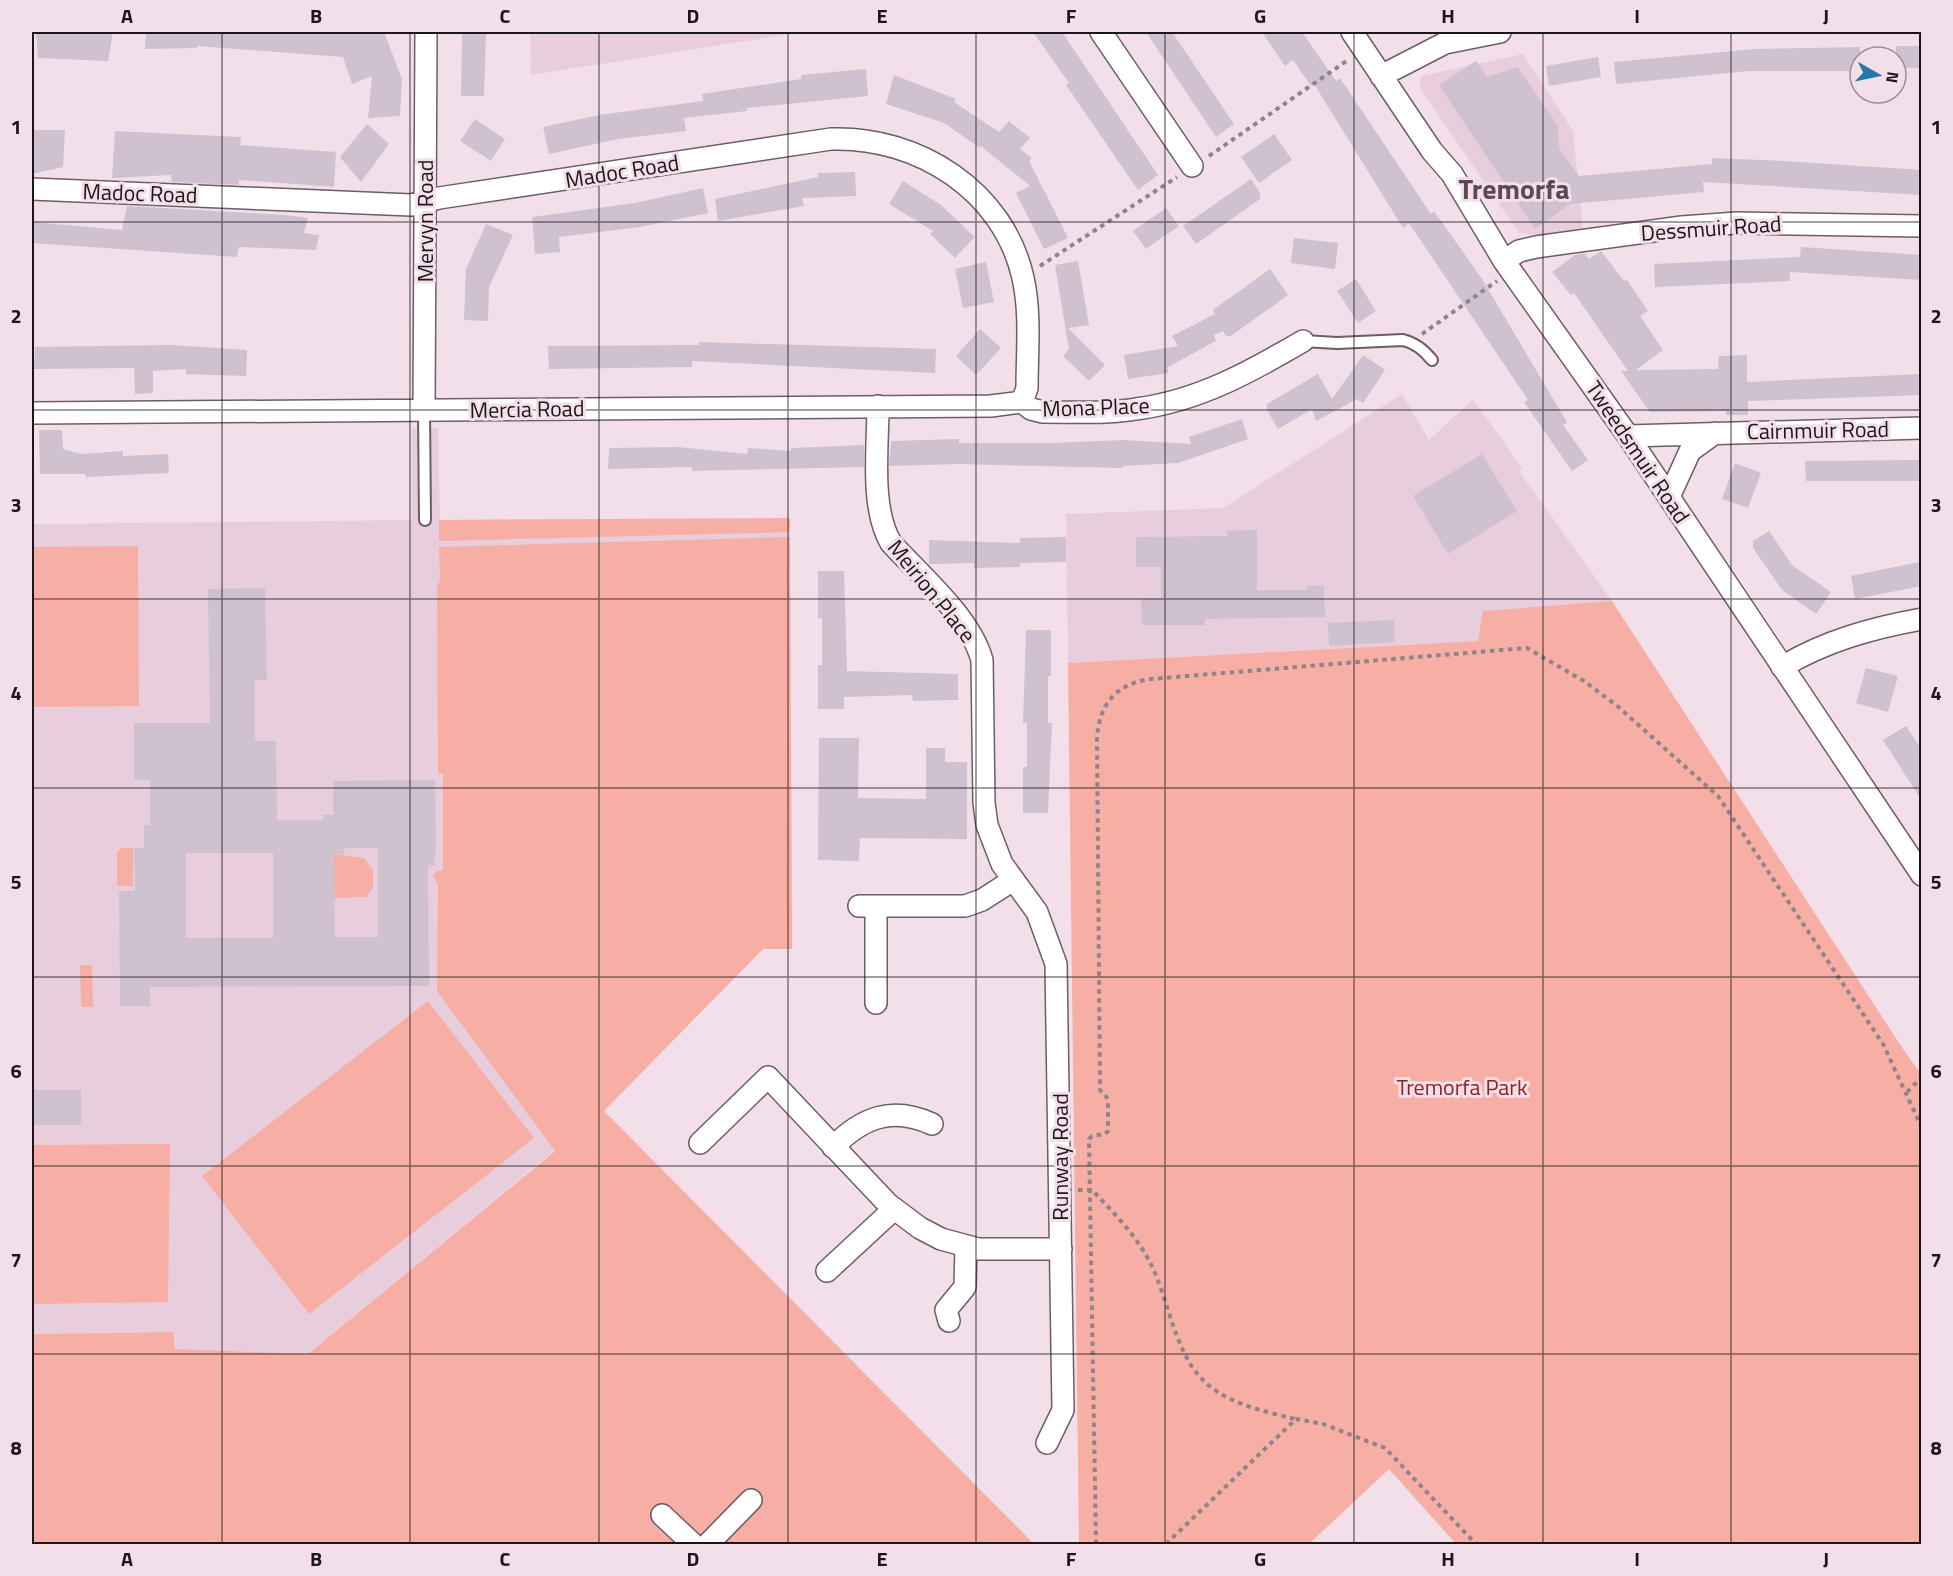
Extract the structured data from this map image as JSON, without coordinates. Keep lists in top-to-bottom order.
{
  "streets": {
    "street": [
      "Madoc Road",
      "Mervyn Road",
      "Dessmuir Road",
      "Mona Place",
      "Mercia Road",
      "Cairnmuir Road",
      "Tweedsmuir Road",
      "Meirion Place",
      "Runway Road"
    ]
  },
  "crossings": [
    ["Madoc Road", "Mervyn Road"],
    ["Madoc Road", "Mona Place"],
    ["Madoc Road", "Mercia Road"],
    ["Mervyn Road", "Mercia Road"],
    ["Dessmuir Road", "Tweedsmuir Road"],
    ["Mona Place", "Mercia Road"],
    ["Mercia Road", "Meirion Place"],
    ["Cairnmuir Road", "Tweedsmuir Road"],
    ["Meirion Place", "Runway Road"]
  ],
  "districts": ["Tremorfa"],
  "parks": ["Tremorfa Park"],
  "north": "right",
  "grid": {
    "columns": [
      "A",
      "B",
      "C",
      "D",
      "E",
      "F",
      "G",
      "H",
      "I",
      "J"
    ],
    "rows": [
      "1",
      "2",
      "3",
      "4",
      "5",
      "6",
      "7",
      "8"
    ]
  }
}
